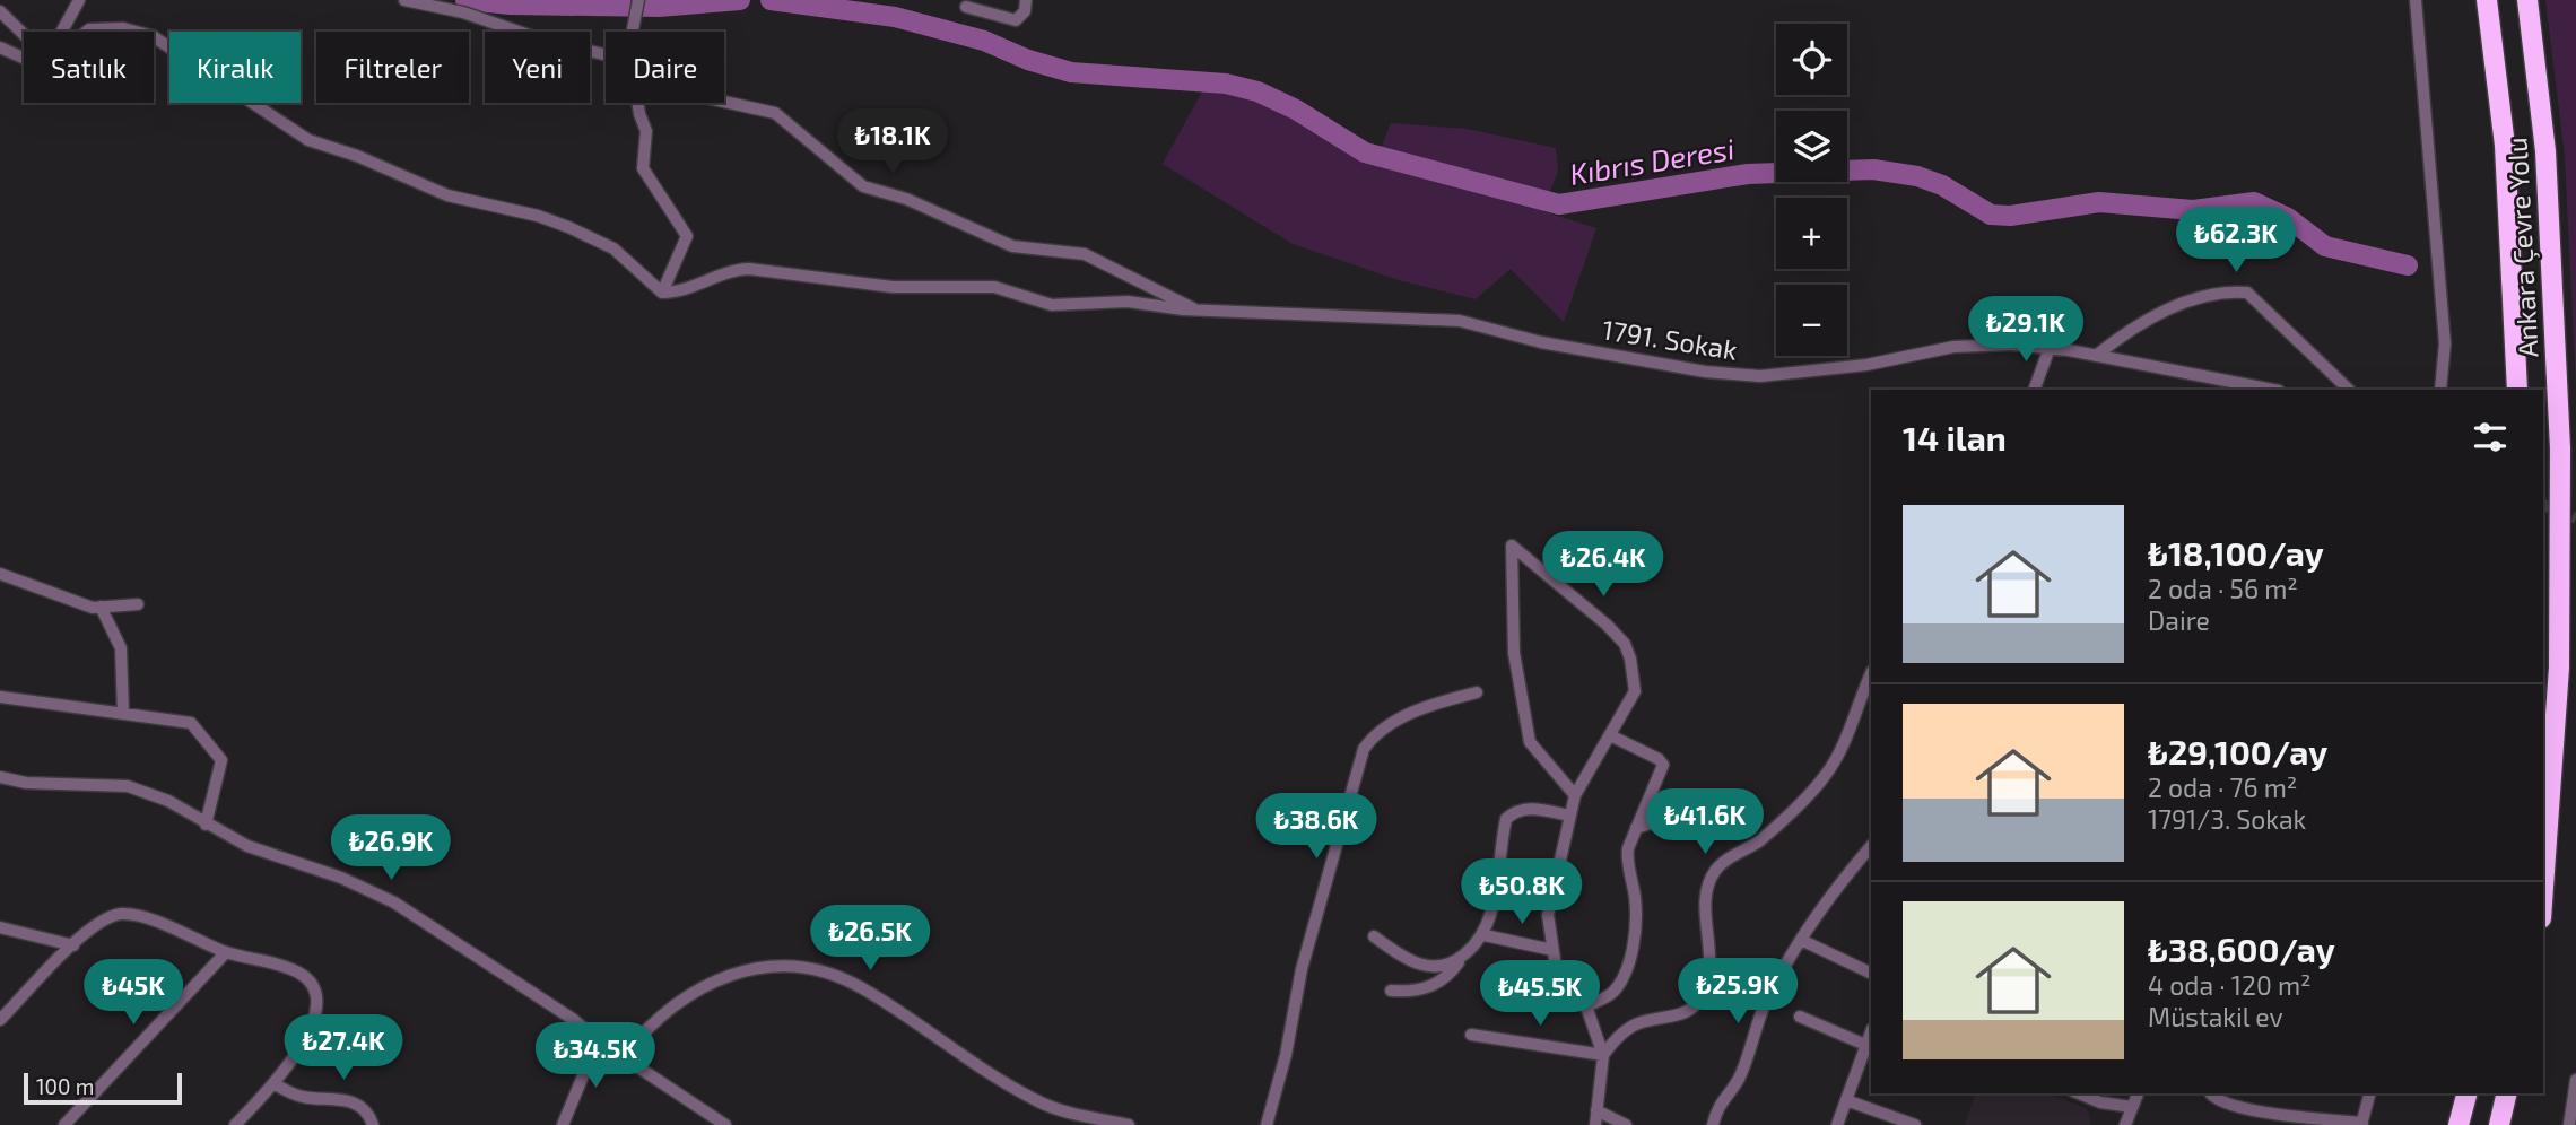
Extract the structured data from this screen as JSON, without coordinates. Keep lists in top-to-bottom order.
{
  "streets": {
    "highway": ["Ankara Çevre Yolu"],
    "street": ["1791. Sokak"]
  },
  "water": ["Kıbrıs Deresi"],
  "scale_bar": "100 m",
  "page": {
    "map_buttons": ["+", "−"],
    "chip": [
      "Satılık",
      "Kiralık",
      "Filtreler",
      "Yeni",
      "Daire"
    ],
    "price": [
      "₺18.1K",
      "₺62.3K",
      "₺29.1K",
      "₺26.4K",
      "₺41.6K",
      "₺38.6K",
      "₺26.9K",
      "₺50.8K",
      "₺26.5K",
      "₺25.9K",
      "₺45K",
      "₺45.5K",
      "₺27.4K",
      "₺34.5K"
    ],
    "heading": "14 ilan",
    "list": [
      {
        "name": "₺18,100/ay",
        "note": "2 oda · 56 m² · Daire"
      },
      {
        "name": "₺29,100/ay",
        "note": "2 oda · 76 m² · 1791/3. Sokak"
      },
      {
        "name": "₺38,600/ay",
        "note": "4 oda · 120 m² · Müstakil ev"
      }
    ],
    "scale": "100 m"
  }
}
